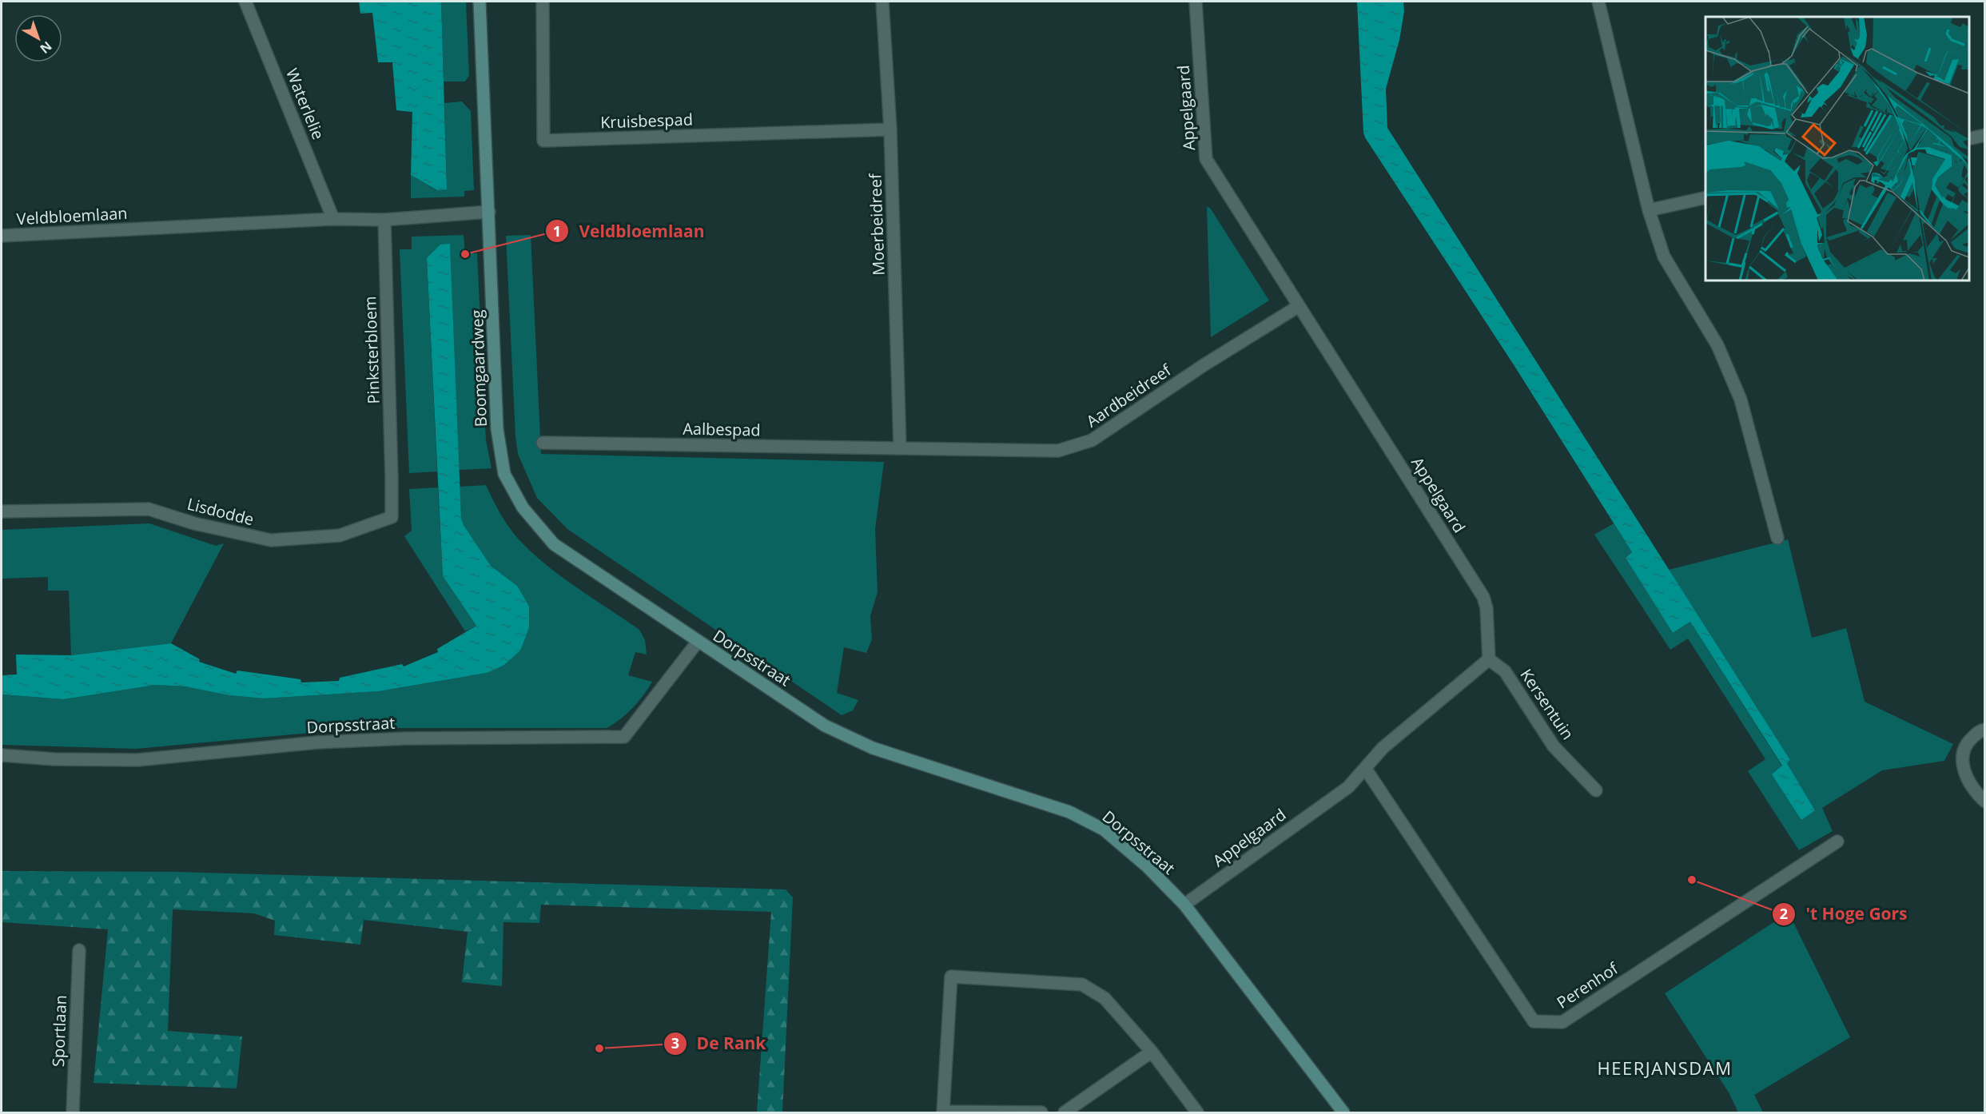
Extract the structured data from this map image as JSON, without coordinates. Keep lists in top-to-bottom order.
{
  "streets": {
    "main road": ["Boomgaardweg", "Dorpsstraat"],
    "street": [
      "Waterlelie",
      "Appelgaard",
      "Kruisbespad",
      "Veldbloemlaan",
      "Moerbeidreef",
      "Pinksterbloem",
      "Aardbeidreef",
      "Aalbespad",
      "Lisdodde",
      "Kersentuin",
      "Perenhof",
      "Sportlaan"
    ]
  },
  "crossings": [
    ["Waterlelie", "Veldbloemlaan"],
    ["Appelgaard", "Aardbeidreef"],
    ["Appelgaard", "Dorpsstraat"],
    ["Appelgaard", "Kersentuin"],
    ["Appelgaard", "Perenhof"],
    ["Kruisbespad", "Moerbeidreef"],
    ["Veldbloemlaan", "Pinksterbloem"],
    ["Veldbloemlaan", "Boomgaardweg"],
    ["Moerbeidreef", "Aardbeidreef"],
    ["Moerbeidreef", "Aalbespad"],
    ["Pinksterbloem", "Lisdodde"],
    ["Boomgaardweg", "Dorpsstraat"],
    ["Aardbeidreef", "Aalbespad"]
  ],
  "districts": ["HEERJANSDAM"],
  "places": ["Veldbloemlaan", "'t Hoge Gors", "De Rank"],
  "north": "bottom right"
}
